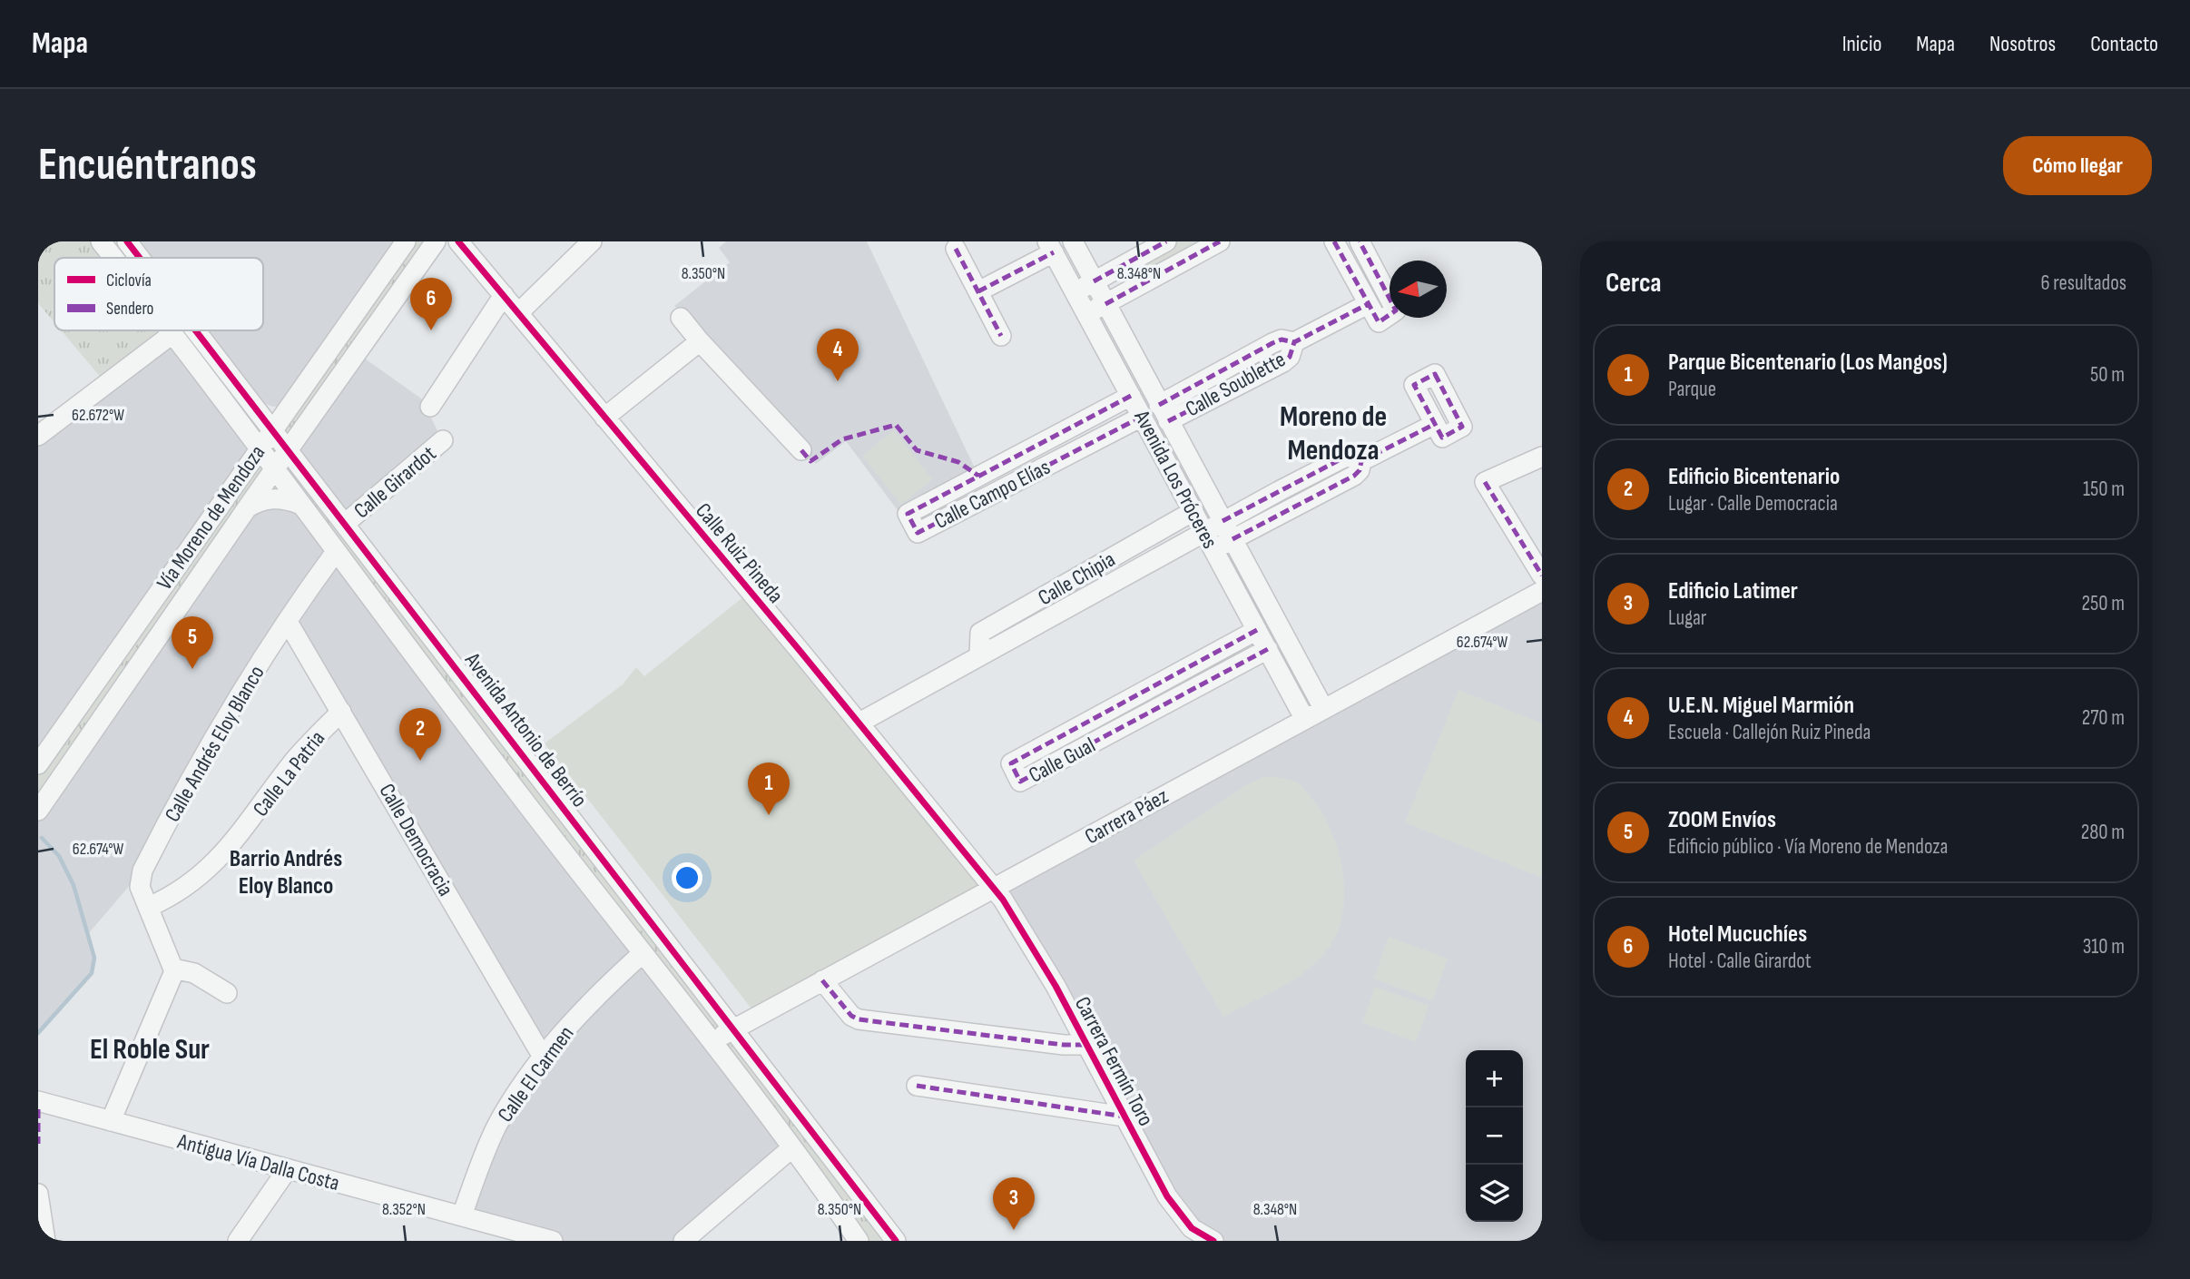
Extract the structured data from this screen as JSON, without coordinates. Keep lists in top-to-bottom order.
{
  "streets": {
    "street": [
      "Calle Soublette",
      "Avenida Los Próceres",
      "Calle Girardot",
      "Calle Campo Elías",
      "Vía Moreno de Mendoza",
      "Calle Ruiz Pineda",
      "Calle Chipia",
      "Avenida Antonio de Berrío",
      "Calle Andrés Eloy Blanco",
      "Calle Gual",
      "Calle La Patria",
      "Carrera Páez",
      "Calle Democracia",
      "Carrera Fermín Toro",
      "Calle El Carmen",
      "Antigua Vía Dalla Costa"
    ]
  },
  "crossings": [
    ["Calle Soublette", "Avenida Los Próceres"],
    ["Avenida Los Próceres", "Calle Campo Elías"],
    ["Avenida Los Próceres", "Calle Chipia"],
    ["Avenida Los Próceres", "Calle Gual"],
    ["Avenida Los Próceres", "Carrera Páez"],
    ["Calle Girardot", "Avenida Antonio de Berrío"],
    ["Vía Moreno de Mendoza", "Avenida Antonio de Berrío"],
    ["Calle Ruiz Pineda", "Calle Chipia"],
    ["Calle Ruiz Pineda", "Carrera Páez"],
    ["Calle Ruiz Pineda", "Carrera Fermín Toro"],
    ["Avenida Antonio de Berrío", "Calle Andrés Eloy Blanco"],
    ["Avenida Antonio de Berrío", "Carrera Páez"],
    ["Avenida Antonio de Berrío", "Calle El Carmen"],
    ["Calle Andrés Eloy Blanco", "Calle La Patria"],
    ["Calle Andrés Eloy Blanco", "Calle Democracia"],
    ["Calle La Patria", "Calle Democracia"],
    ["Carrera Páez", "Carrera Fermín Toro"],
    ["Calle Democracia", "Calle El Carmen"],
    ["Calle El Carmen", "Antigua Vía Dalla Costa"]
  ],
  "districts": ["Moreno de Mendoza", "Barrio Andrés Eloy Blanco", "El Roble Sur"],
  "legend": ["Ciclovía", "Sendero"],
  "north": "left",
  "page": {
    "header": "Mapa",
    "nav": [
      "Inicio",
      "Mapa",
      "Nosotros",
      "Contacto"
    ],
    "buttons": "Cómo llegar",
    "title": "Encuéntranos",
    "heading": ["Cerca", "6 resultados"],
    "pins": [
      "6",
      "4",
      "5",
      "2",
      "1",
      "3"
    ],
    "list": [
      {
        "mark": "1",
        "name": "Parque Bicentenario (Los Mangos)",
        "note": "Parque",
        "value": "50 m"
      },
      {
        "mark": "2",
        "name": "Edificio Bicentenario",
        "note": "Lugar · Calle Democracia",
        "value": "150 m"
      },
      {
        "mark": "3",
        "name": "Edificio Latimer",
        "note": "Lugar",
        "value": "250 m"
      },
      {
        "mark": "4",
        "name": "U.E.N. Miguel Marmión",
        "note": "Escuela · Callejón Ruiz Pineda",
        "value": "270 m"
      },
      {
        "mark": "5",
        "name": "ZOOM Envíos",
        "note": "Edificio público · Vía Moreno de Mendoza",
        "value": "280 m"
      },
      {
        "mark": "6",
        "name": "Hotel Mucuchíes",
        "note": "Hotel · Calle Girardot",
        "value": "310 m"
      }
    ],
    "map_buttons": ["+", "−"]
  },
  "coordinates": [
    "8.350°N",
    "8.348°N",
    "62.672°W",
    "62.674°W",
    "8.352°N"
  ]
}
